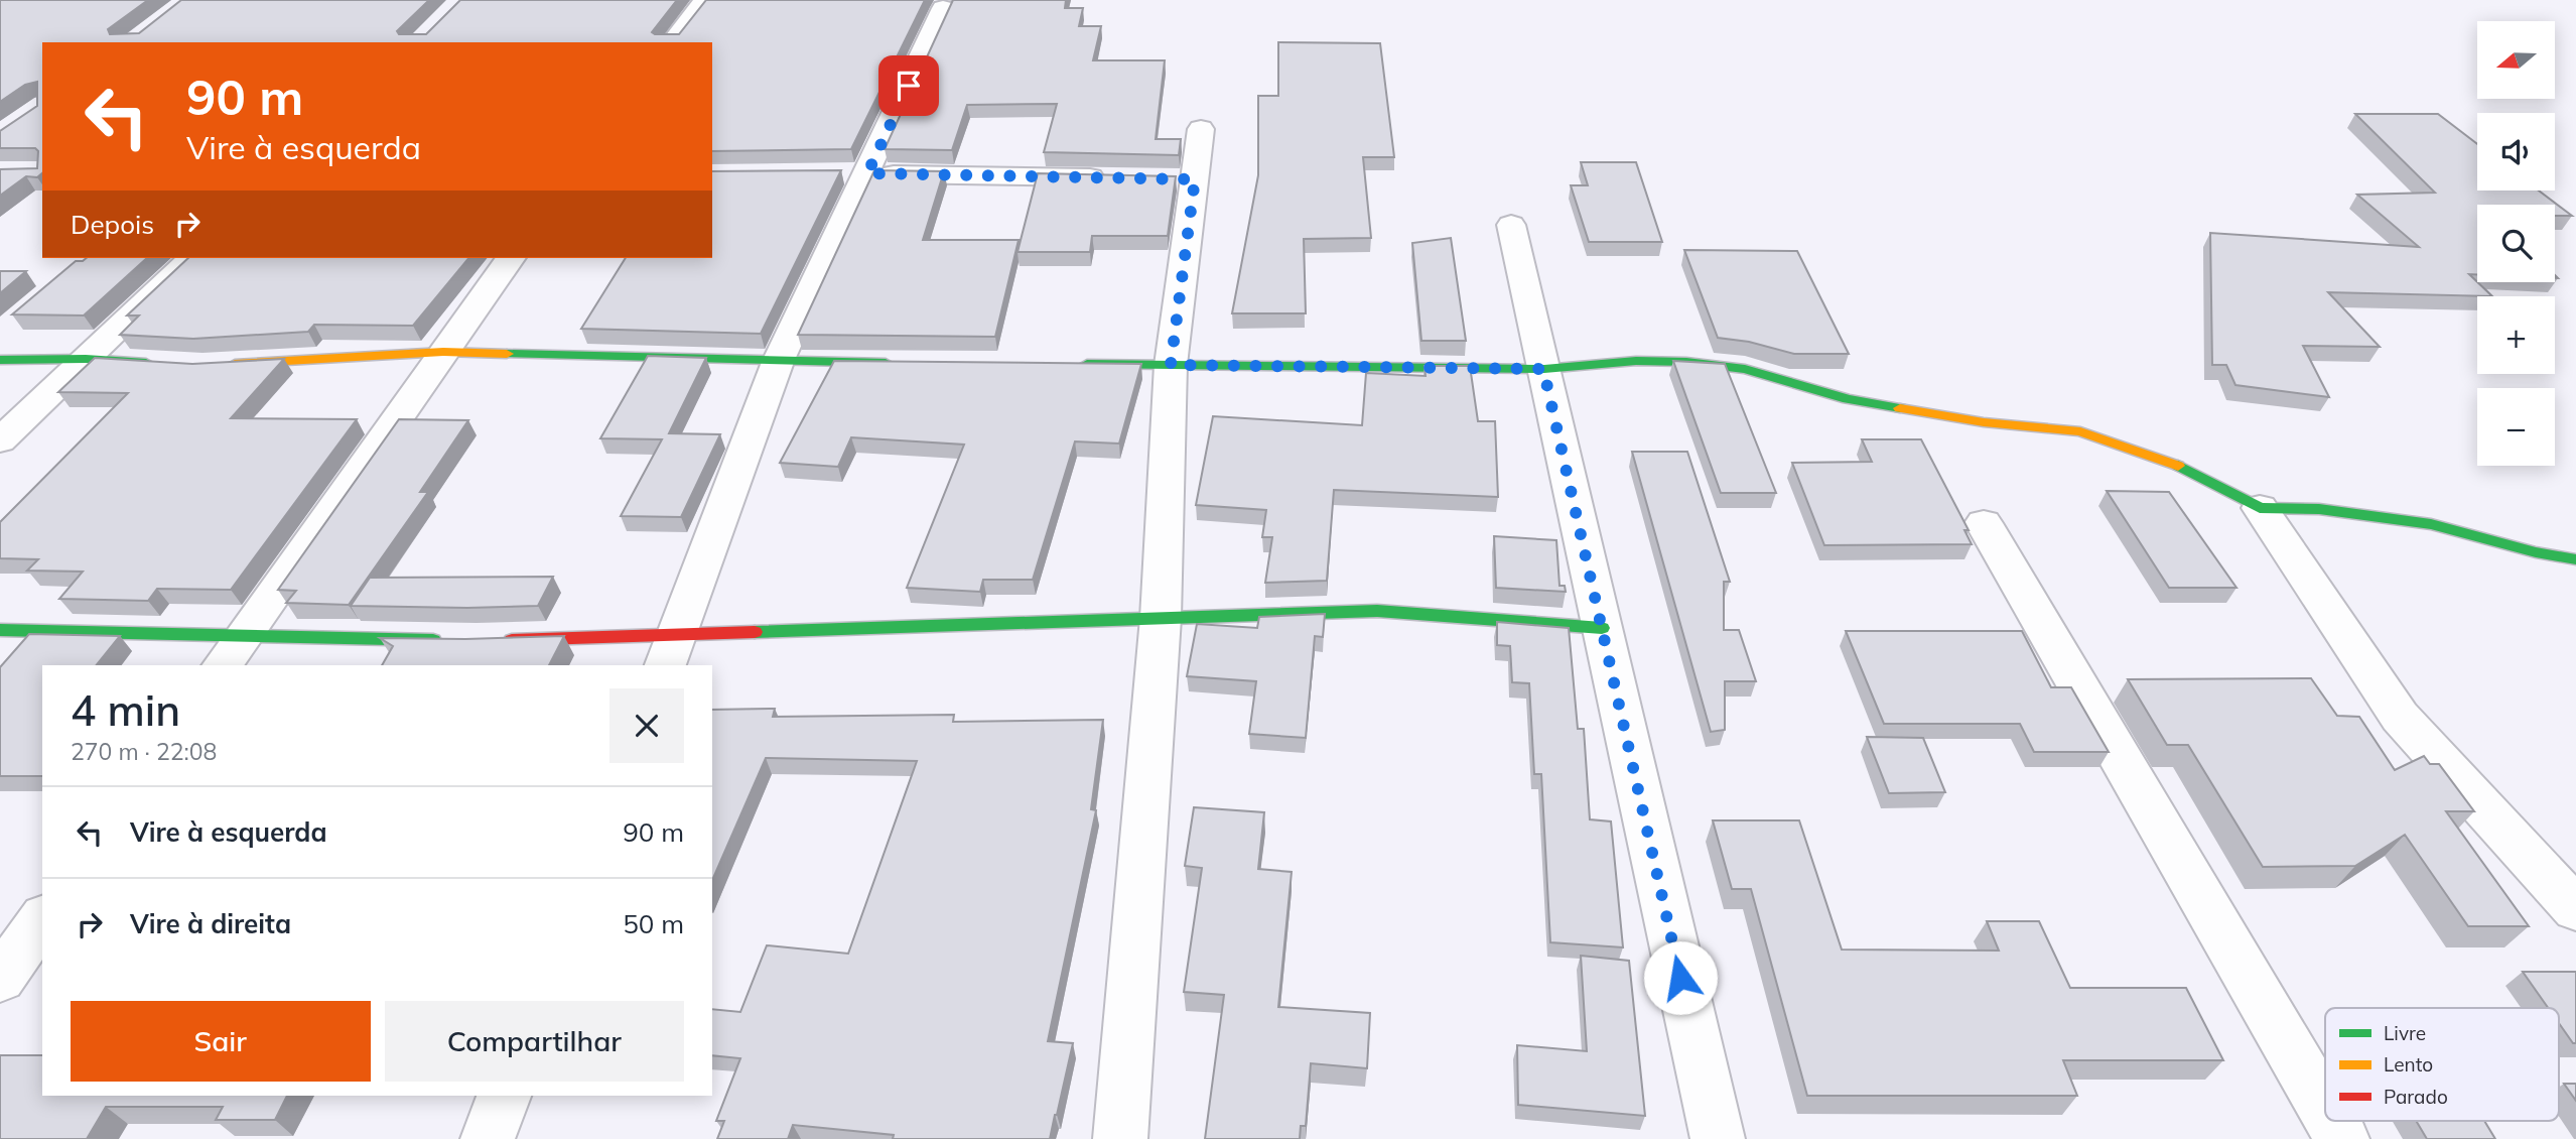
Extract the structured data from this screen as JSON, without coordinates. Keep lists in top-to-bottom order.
{
  "legend": ["Livre", "Lento", "Parado"],
  "north": "left",
  "page": {
    "map_buttons": ["+", "−"],
    "turn": ["90 m", "Vire à esquerda"],
    "then": "Depois",
    "heading": ["4 min", "270 m · 22:08"],
    "list": [
      {
        "name": "Vire à esquerda",
        "value": "90 m"
      },
      {
        "name": "Vire à direita",
        "value": "50 m"
      }
    ],
    "buttons": ["Sair", "Compartilhar"]
  }
}
